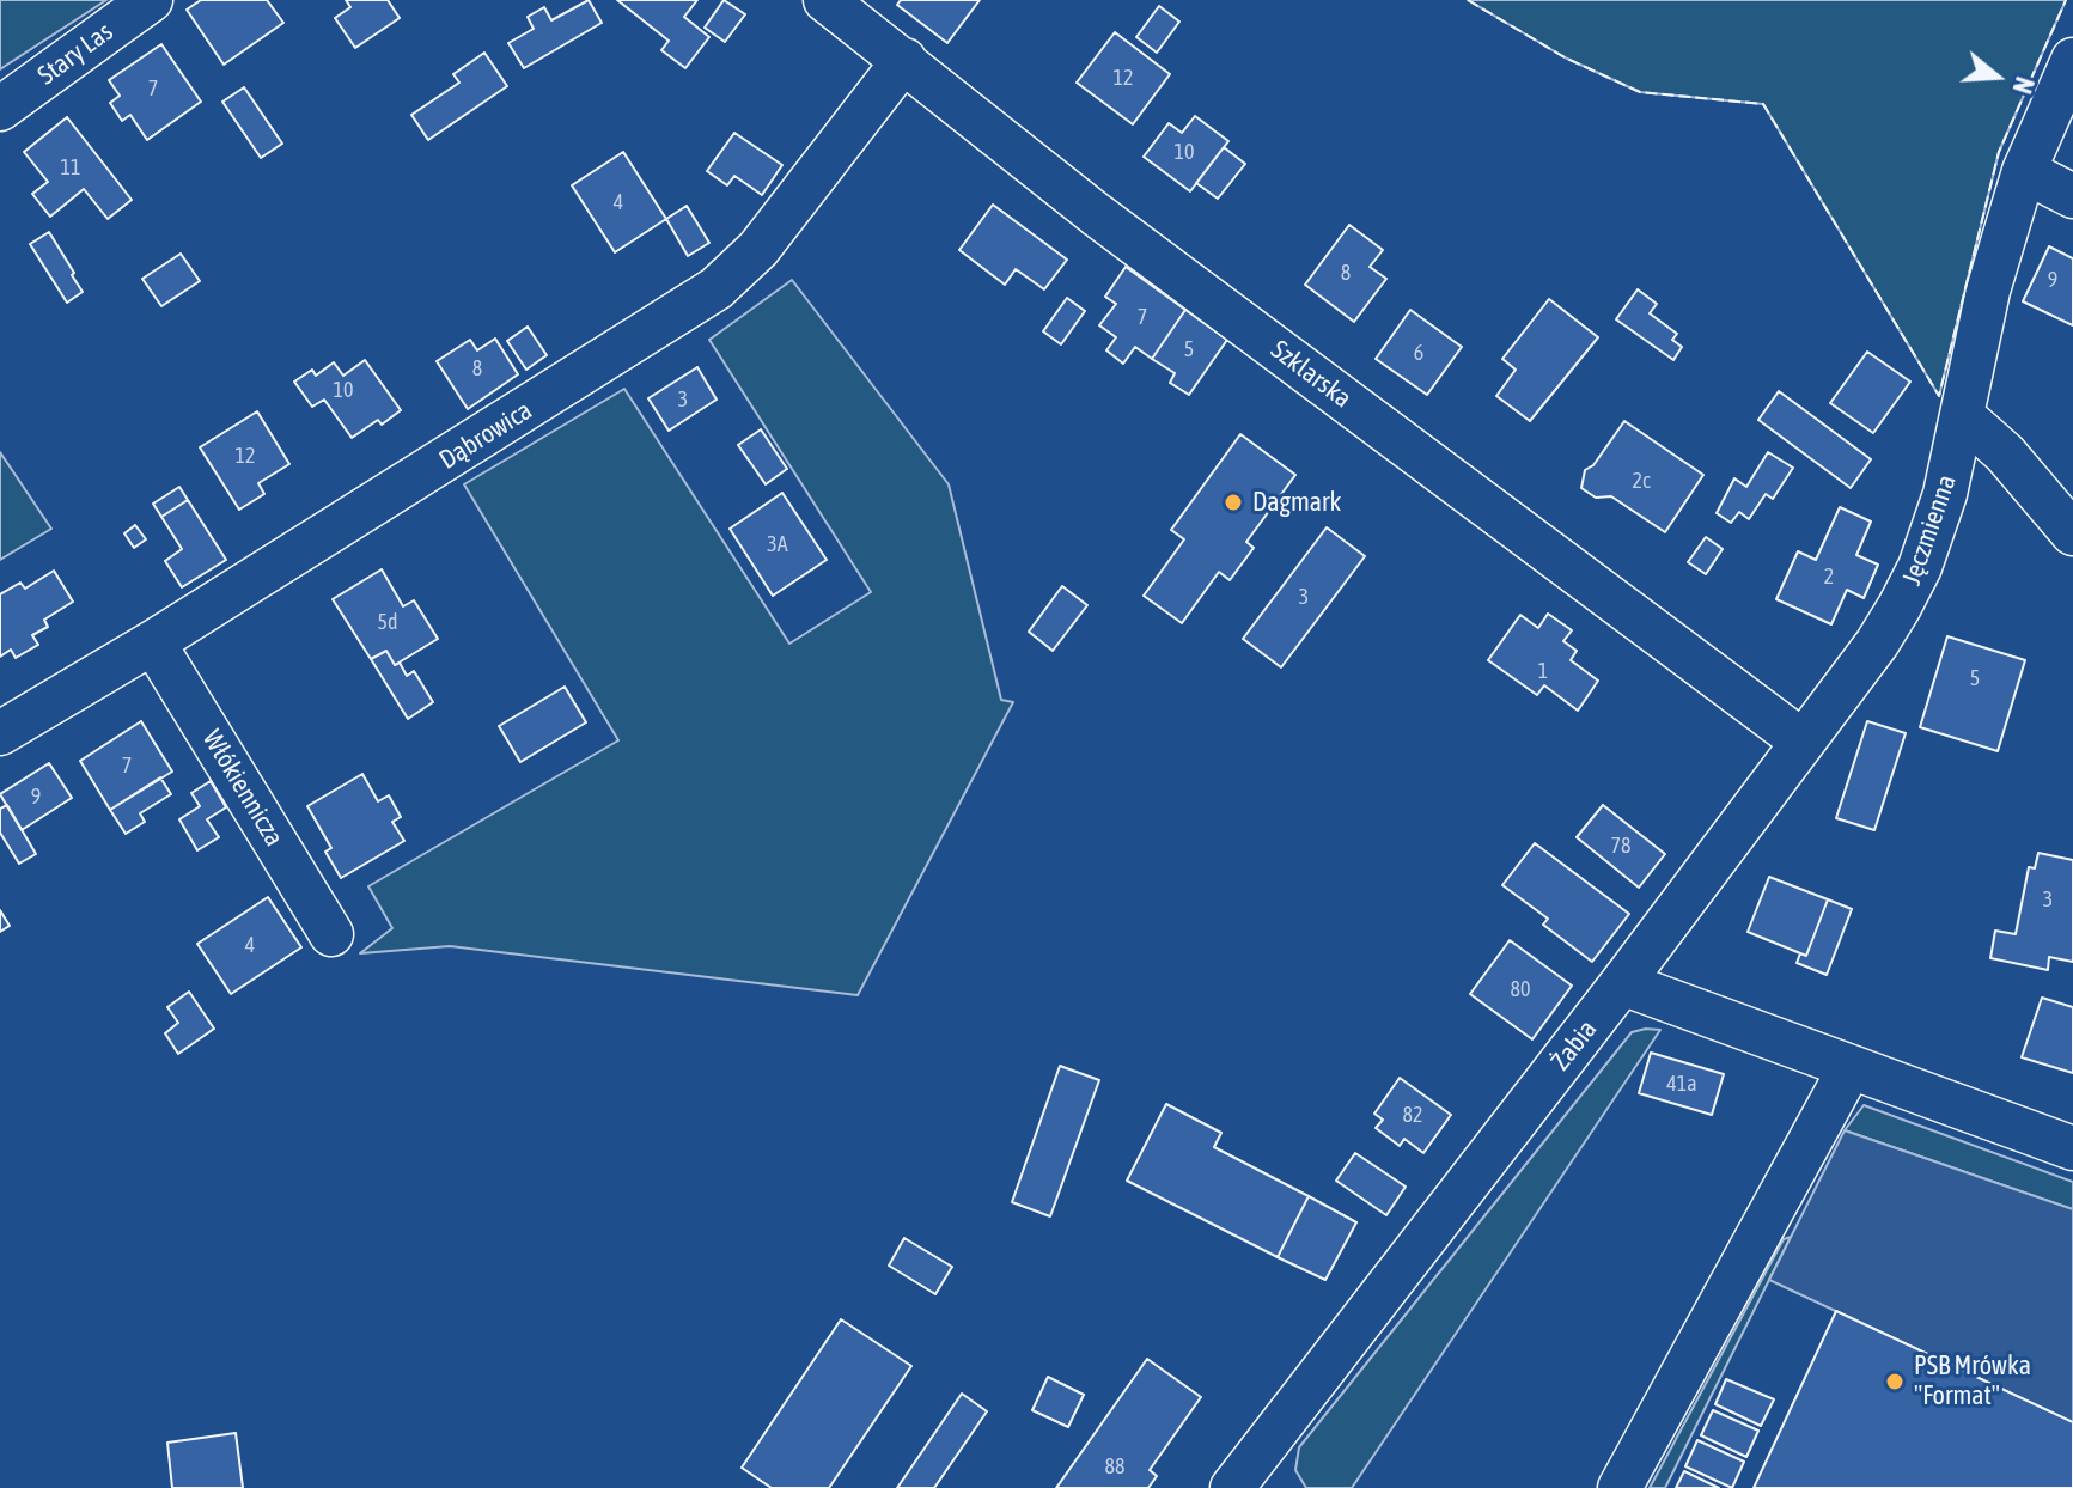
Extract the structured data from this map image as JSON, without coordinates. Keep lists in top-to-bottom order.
{
  "streets": {
    "street": [
      "Stary Las",
      "Szklarska",
      "Dąbrowica",
      "Jęczmienna",
      "Włókiennicza",
      "Żabia"
    ]
  },
  "crossings": [
    ["Szklarska", "Dąbrowica"],
    ["Szklarska", "Jęczmienna"],
    ["Dąbrowica", "Włókiennicza"],
    ["Jęczmienna", "Żabia"]
  ],
  "places": ["Dagmark", "PSB Mrówka \"Format\""],
  "house_numbers": [
    "12",
    "7",
    "10",
    "11",
    "4",
    "8",
    "9",
    "7",
    "5",
    "6",
    "8",
    "10",
    "3",
    "12",
    "2c",
    "3A",
    "2",
    "3",
    "5d",
    "1",
    "5",
    "7",
    "9",
    "78",
    "3",
    "4",
    "80",
    "41a",
    "82",
    "88"
  ],
  "north": "right"
}
